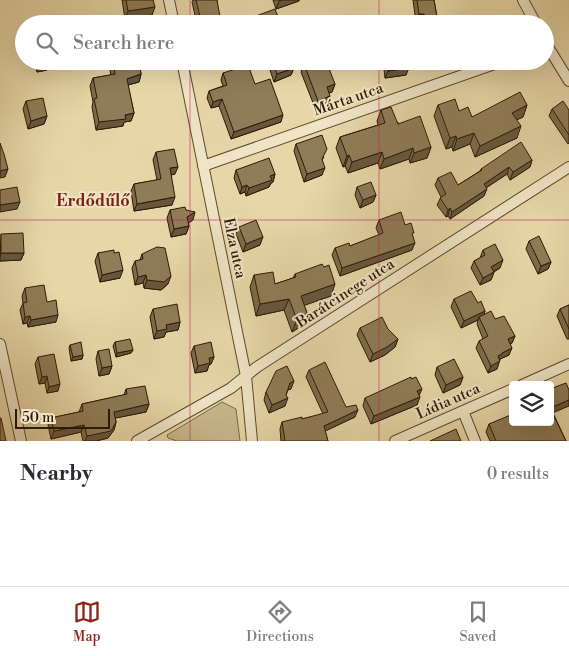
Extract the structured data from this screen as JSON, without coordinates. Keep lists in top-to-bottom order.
{
  "streets": {
    "street": [
      "Márta utca",
      "Elza utca",
      "Barátcinege utca",
      "Lídia utca"
    ]
  },
  "crossings": [
    ["Márta utca", "Elza utca"],
    ["Elza utca", "Barátcinege utca"]
  ],
  "districts": ["Erdődűlő"],
  "scale_bar": "50 m",
  "page": {
    "search": "Search here",
    "scale": "50 m",
    "heading": ["Nearby", "0 results"],
    "nav": ["Map", "Directions", "Saved"]
  }
}
